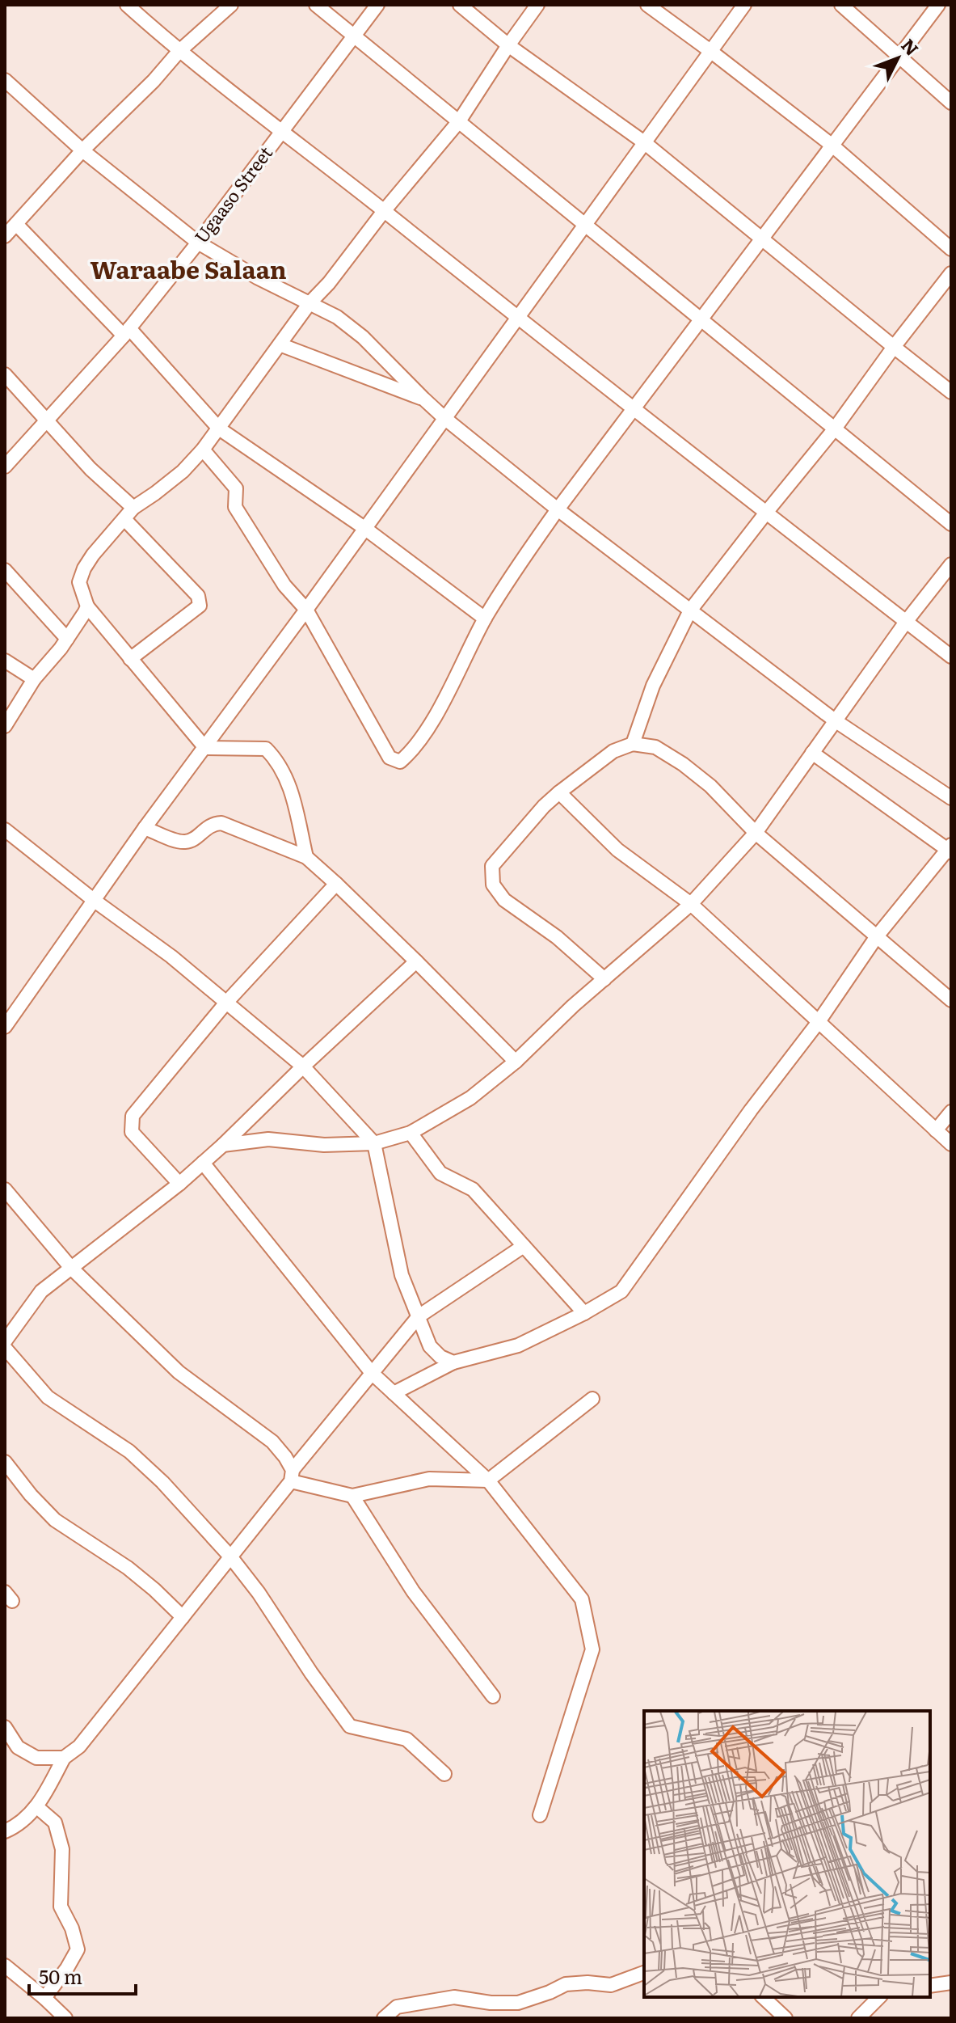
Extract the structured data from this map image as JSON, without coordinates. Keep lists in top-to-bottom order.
{
  "streets": {
    "street": ["Ugaaso Street"]
  },
  "districts": ["Waraabe Salaan"],
  "scale_bar": "50 m",
  "north": "top right"
}
